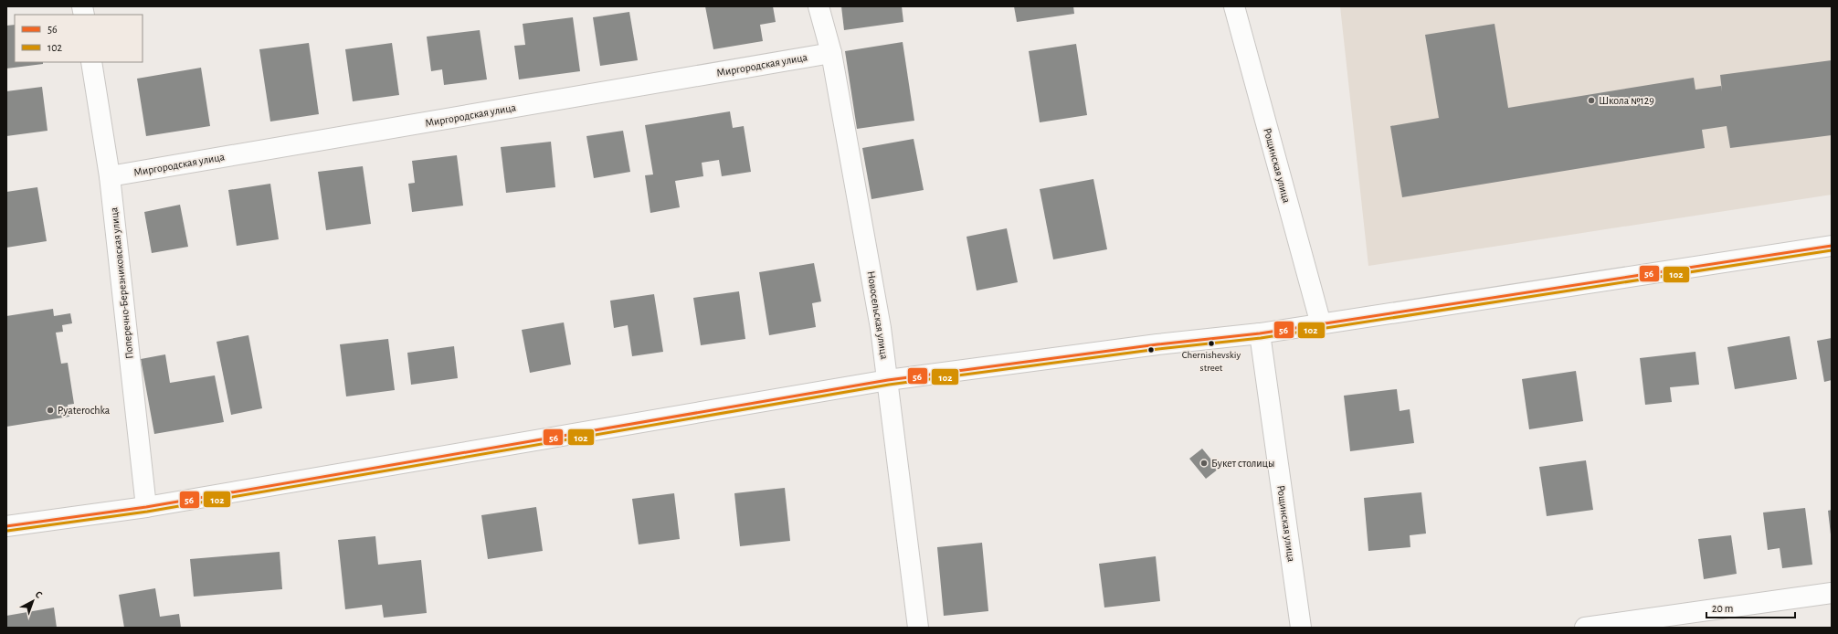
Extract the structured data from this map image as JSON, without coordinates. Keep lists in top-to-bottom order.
{
  "streets": {
    "street": [
      "Миргородская улица",
      "Рощинская улица",
      "Поперечно-Березниковская улица",
      "Новосельская улица"
    ]
  },
  "crossings": [
    ["Миргородская улица", "Поперечно-Березниковская улица"],
    ["Миргородская улица", "Новосельская улица"]
  ],
  "places": [
    "Школа №129",
    "Chernishevskiy street",
    "Pyaterochka",
    "Букет столицы"
  ],
  "lines": ["transit line 56", "transit line 102"],
  "legend": ["56", "102"],
  "scale_bar": "20 m",
  "north": "top right"
}
